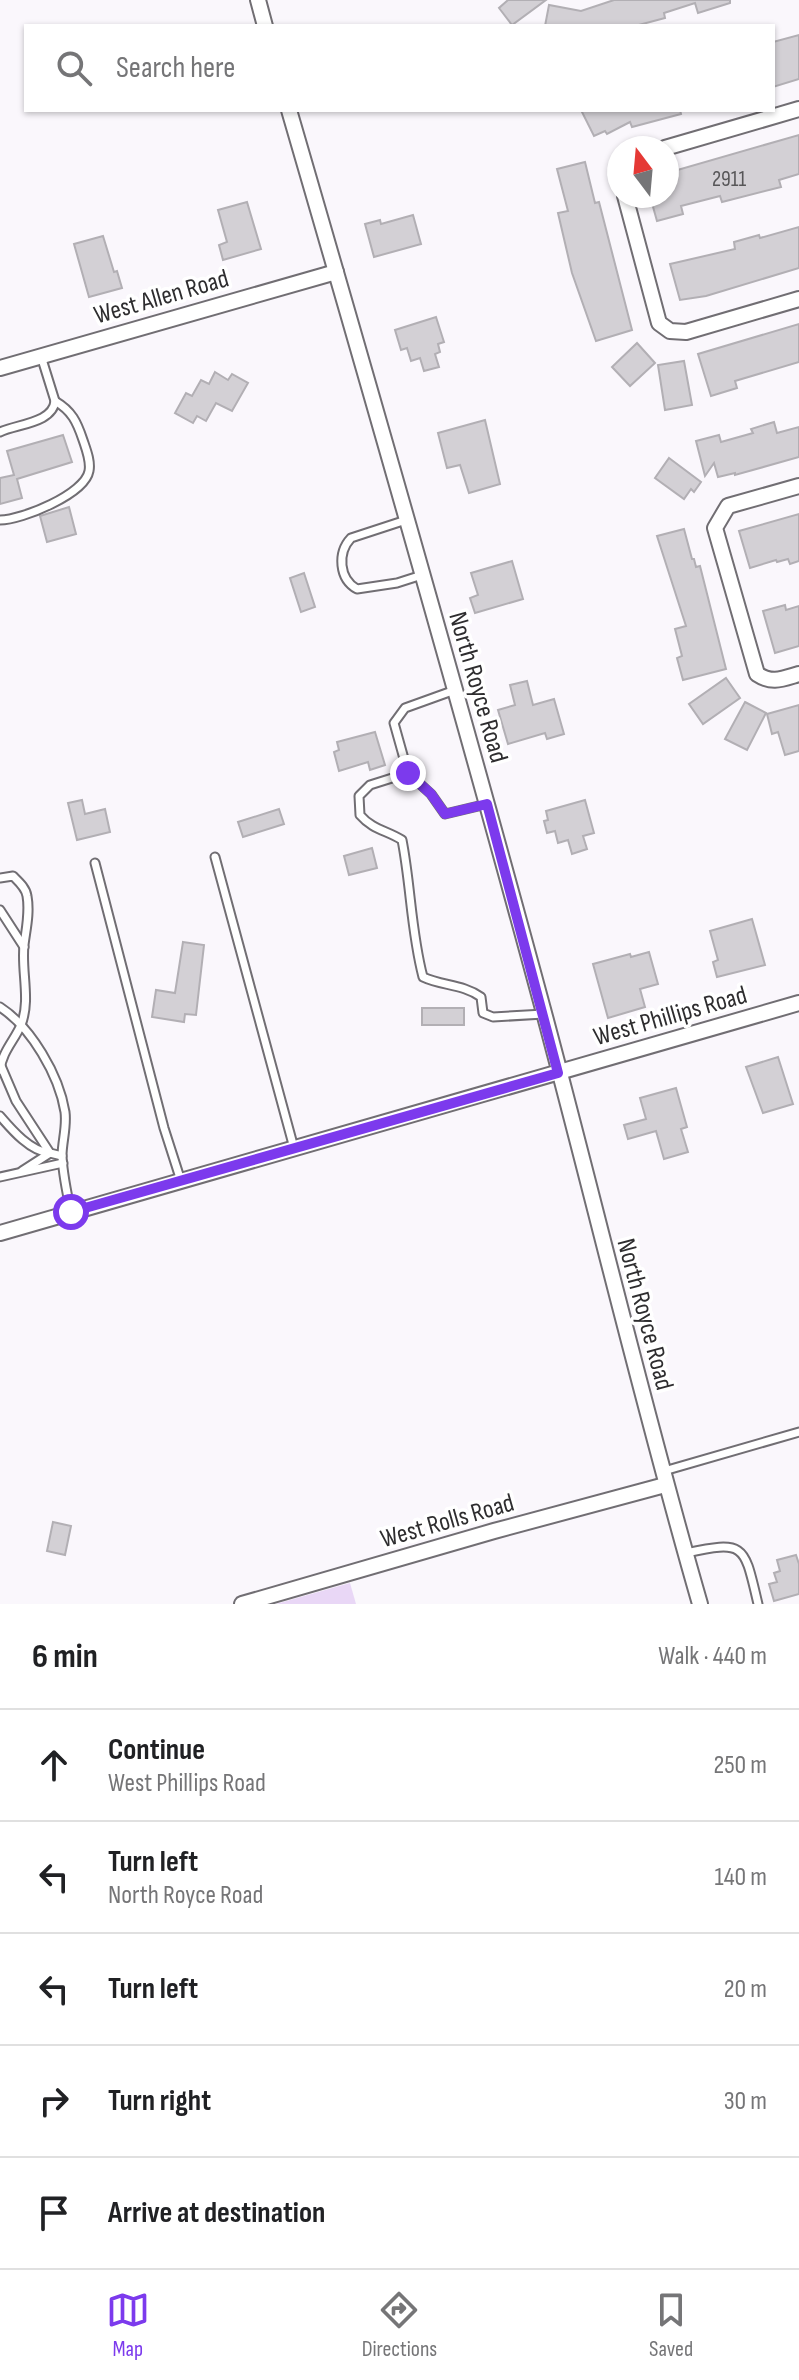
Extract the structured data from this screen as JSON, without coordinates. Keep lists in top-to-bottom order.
{
  "streets": {
    "street": [
      "West Allen Road",
      "North Royce Road",
      "West Phillips Road",
      "West Rolls Road"
    ]
  },
  "crossings": [
    ["West Allen Road", "North Royce Road"],
    ["North Royce Road", "West Phillips Road"],
    ["North Royce Road", "West Rolls Road"]
  ],
  "house_numbers": ["2911"],
  "north": "top",
  "page": {
    "search": "Search here",
    "heading": ["6 min", "Walk · 440 m"],
    "list": [
      ["Continue", "West Phillips Road", "250 m"],
      ["Turn left", "North Royce Road", "140 m"],
      ["Turn left", "20 m"],
      ["Turn right", "30 m"],
      "Arrive at destination"
    ],
    "nav": ["Map", "Directions", "Saved"]
  }
}
